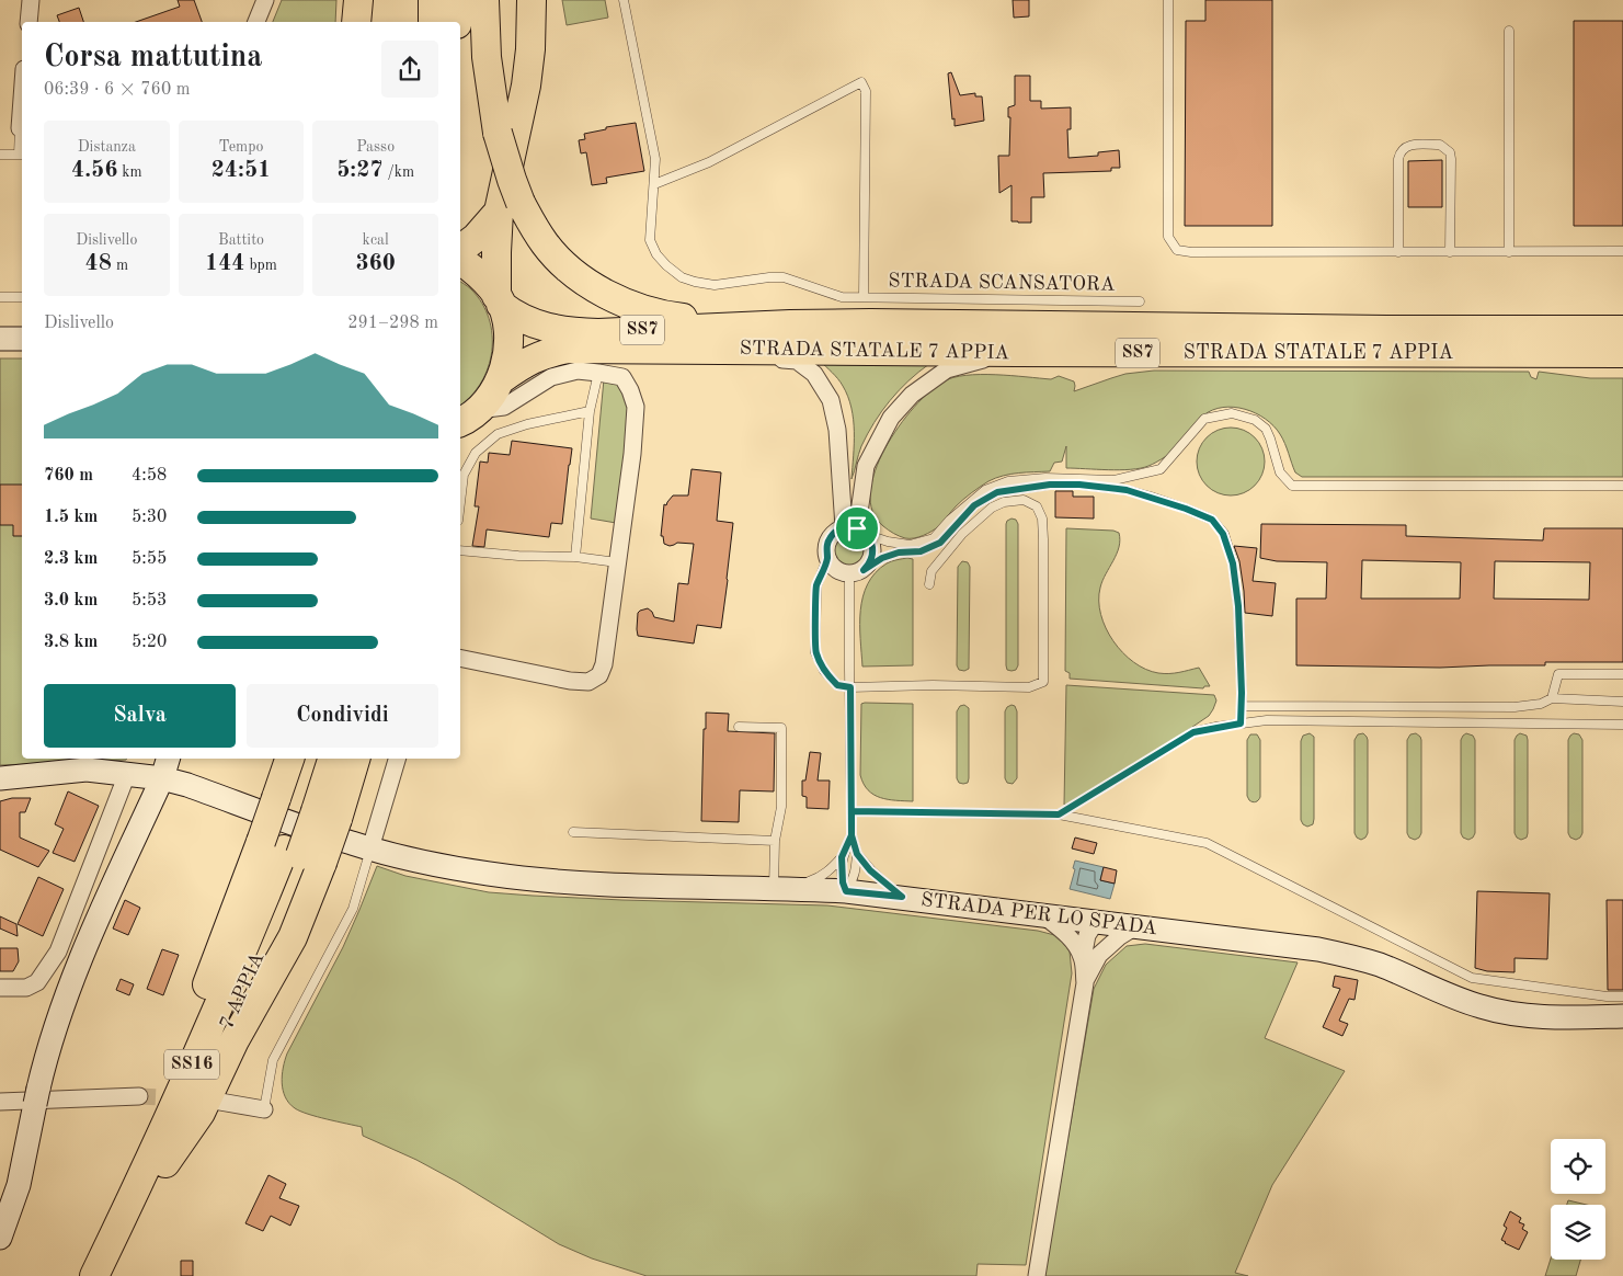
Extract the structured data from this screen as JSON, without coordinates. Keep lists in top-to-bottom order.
{
  "streets": {
    "highway": [
      "SS7",
      "STRADA STATALE 7 APPIA",
      "7 APPIA",
      "SS16"
    ],
    "street": ["STRADA PER LO SPADA"],
    "lane": ["STRADA SCANSATORA"]
  },
  "crossings": [
    ["SS7", "STRADA STATALE 7 APPIA"],
    ["7 APPIA", "SS16"]
  ],
  "page": {
    "heading": ["Corsa mattutina", "06:39 · 6 × 760 m"],
    "stats": [
      ["Distanza", "4.56 km"],
      ["Tempo", "24:51"],
      ["Passo", "5:27 /km"],
      ["Dislivello", "48 m"],
      ["Battito", "144 bpm"],
      ["kcal", "360"]
    ],
    "chart": ["Dislivello", "291–298 m"],
    "list": [
      {
        "name": "760 m",
        "note": "4:58"
      },
      {
        "name": "1.5 km",
        "note": "5:30"
      },
      {
        "name": "2.3 km",
        "note": "5:55"
      },
      {
        "name": "3.0 km",
        "note": "5:53"
      },
      {
        "name": "3.8 km",
        "note": "5:20"
      }
    ],
    "buttons": ["Salva", "Condividi"]
  }
}
